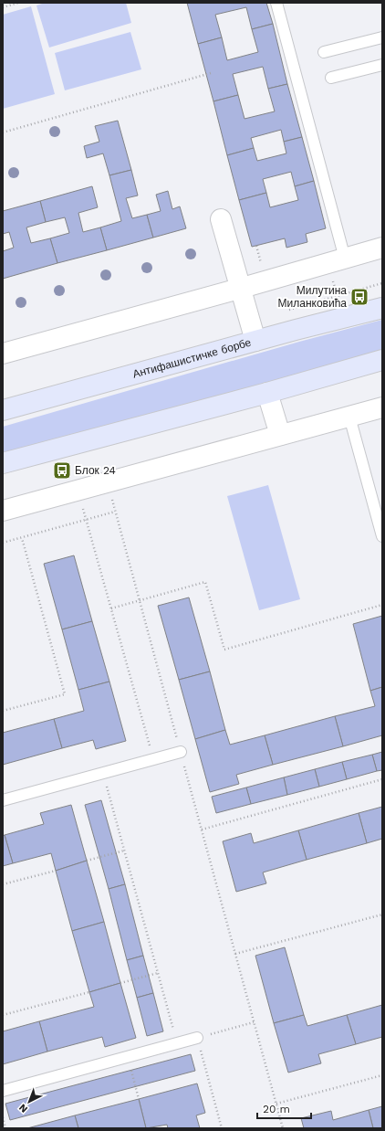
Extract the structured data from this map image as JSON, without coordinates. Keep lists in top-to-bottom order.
{
  "streets": {
    "street": ["Антифашистичке борбе"]
  },
  "places": {
    "bus stop": ["Милутина Миланковића", "Блок 24"]
  },
  "scale_bar": "20 m",
  "north": "bottom left"
}
